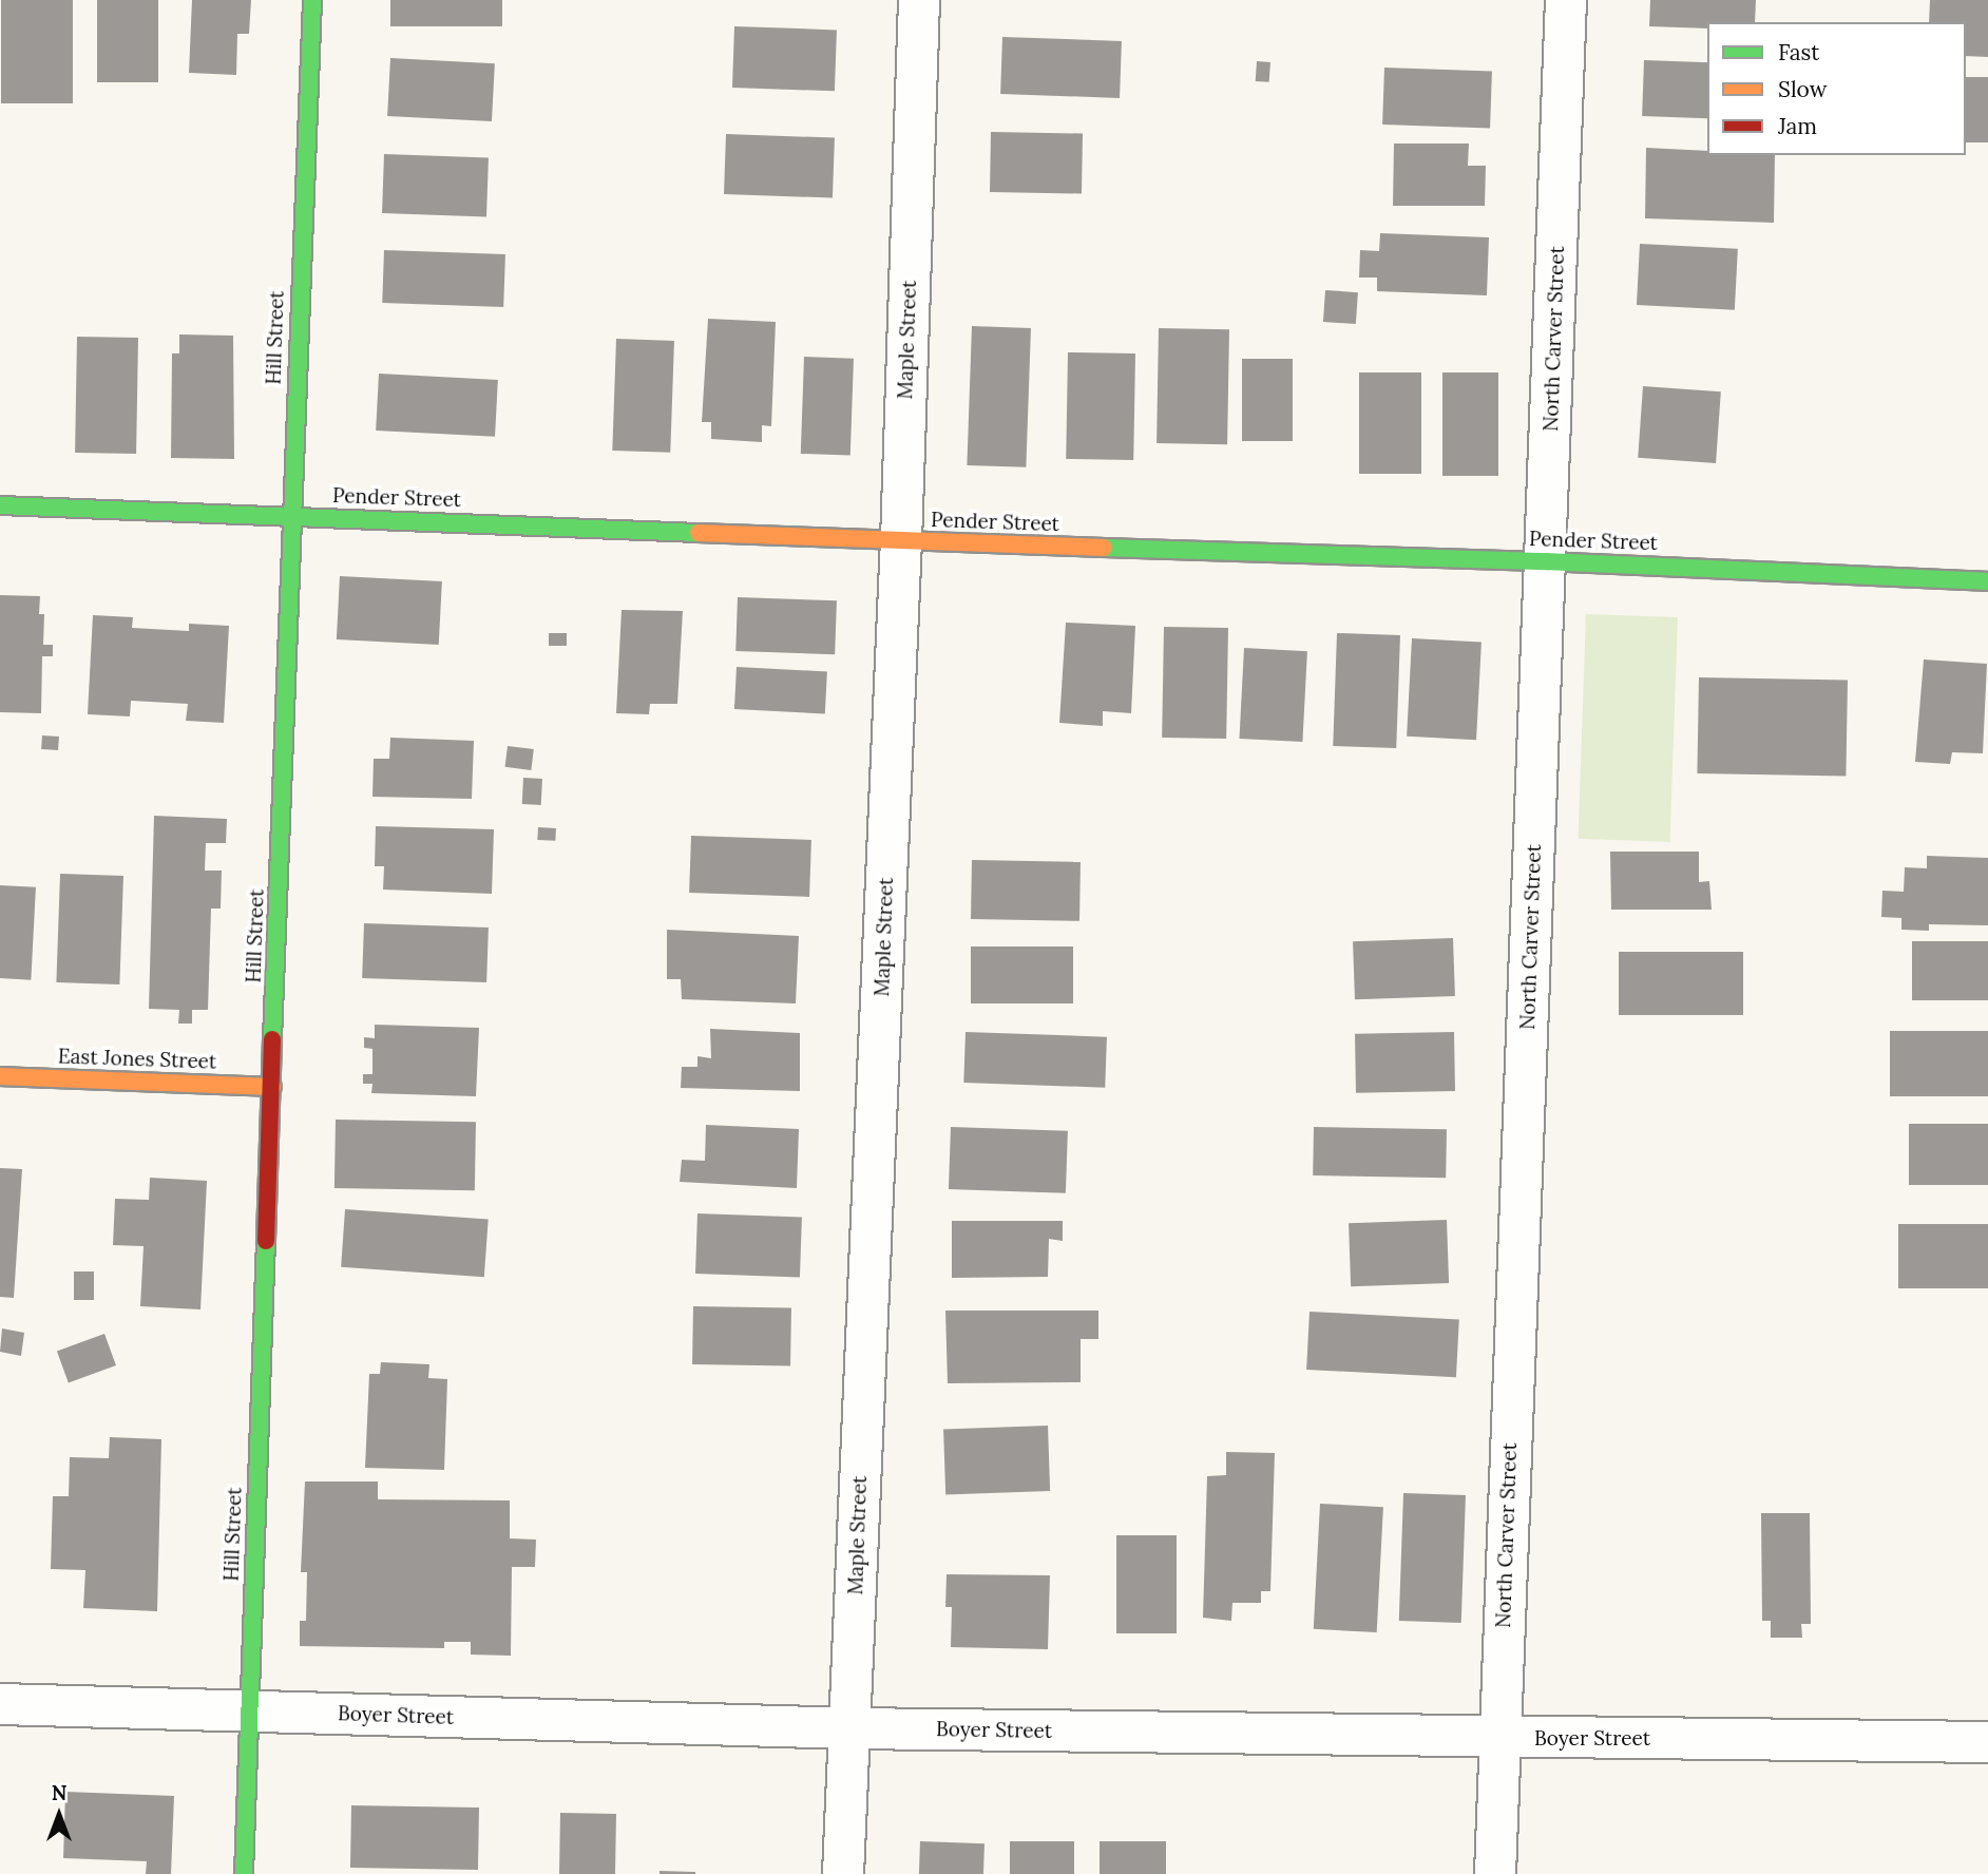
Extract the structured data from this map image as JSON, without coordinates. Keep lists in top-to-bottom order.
{
  "streets": {
    "street": [
      "Hill Street",
      "North Carver Street",
      "Maple Street",
      "Pender Street",
      "East Jones Street",
      "Boyer Street"
    ]
  },
  "crossings": [
    ["Hill Street", "Pender Street"],
    ["Hill Street", "East Jones Street"],
    ["Hill Street", "Boyer Street"],
    ["North Carver Street", "Pender Street"],
    ["North Carver Street", "Boyer Street"],
    ["Maple Street", "Pender Street"],
    ["Maple Street", "Boyer Street"]
  ],
  "legend": ["Fast", "Slow", "Jam"],
  "north": "top"
}
